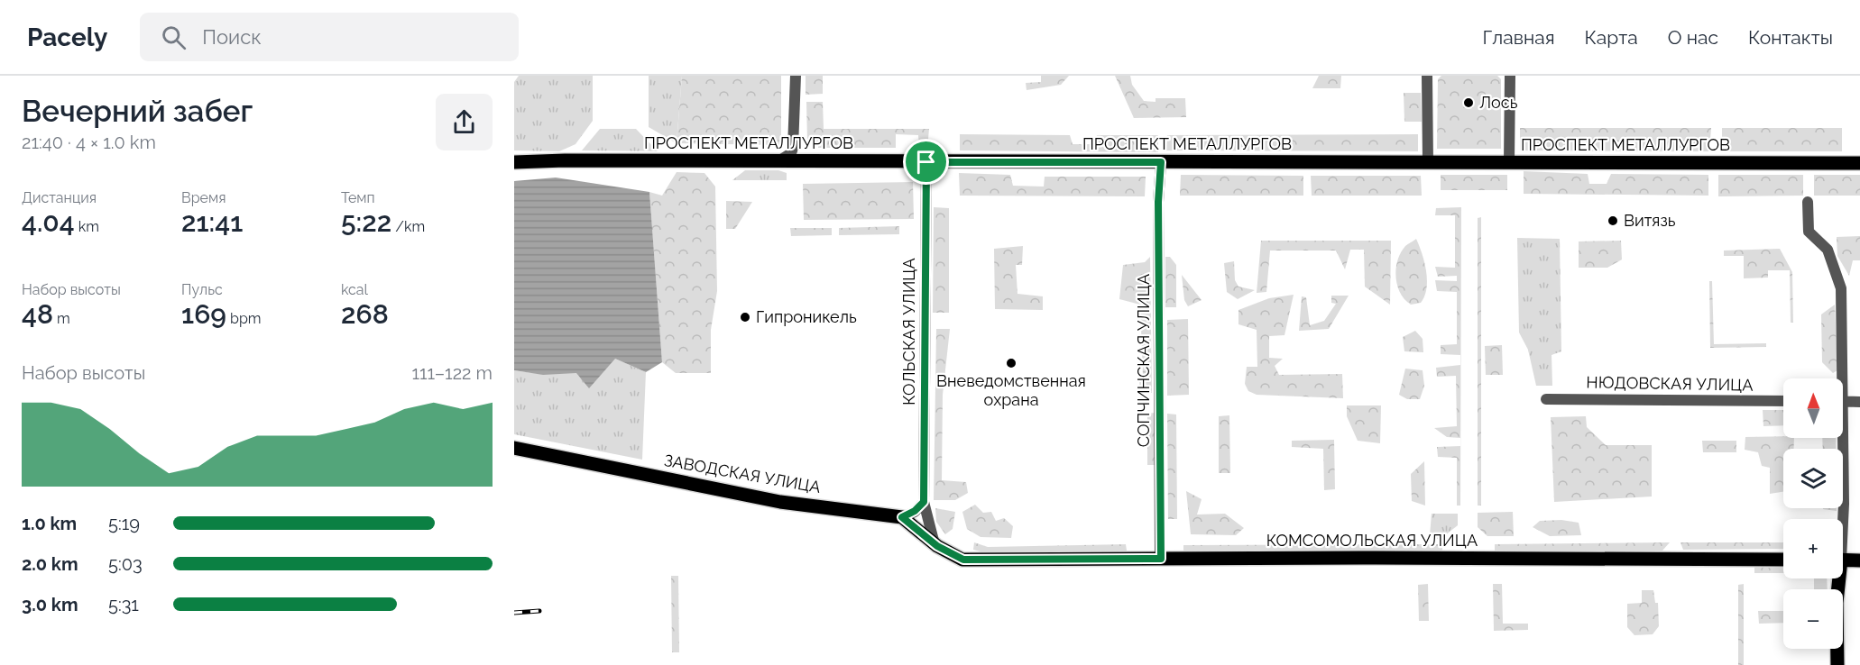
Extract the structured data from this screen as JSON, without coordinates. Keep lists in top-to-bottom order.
{
  "streets": {
    "main road": ["ПРОСПЕКТ МЕТАЛЛУРГОВ", "ЗАВОДСКАЯ УЛИЦА", "КОМСОМОЛЬСКАЯ УЛИЦА"],
    "street": ["КОЛЬСКАЯ УЛИЦА", "СОПЧИНСКАЯ УЛИЦА", "НЮДОВСКАЯ УЛИЦА"]
  },
  "crossings": [
    ["ПРОСПЕКТ МЕТАЛЛУРГОВ", "КОЛЬСКАЯ УЛИЦА"],
    ["ПРОСПЕКТ МЕТАЛЛУРГОВ", "СОПЧИНСКАЯ УЛИЦА"],
    ["КОЛЬСКАЯ УЛИЦА", "КОМСОМОЛЬСКАЯ УЛИЦА"],
    ["СОПЧИНСКАЯ УЛИЦА", "КОМСОМОЛЬСКАЯ УЛИЦА"]
  ],
  "places": [
    "Лось",
    "Витязь",
    "Гипроникель",
    "Вневедомственная охрана"
  ],
  "north": "top",
  "page": {
    "header": "Pacely",
    "search": "Поиск",
    "nav": [
      "Главная",
      "Карта",
      "О нас",
      "Контакты"
    ],
    "heading": ["Вечерний забег", "21:40 · 4 × 1.0 km"],
    "stats": [
      ["Дистанция", "4.04 km"],
      ["Время", "21:41"],
      ["Темп", "5:22 /km"],
      ["Набор высоты", "48 m"],
      ["Пульс", "169 bpm"],
      ["kcal", "268"]
    ],
    "chart": ["Набор высоты", "111–122 m"],
    "map_buttons": ["+", "−"],
    "list": [
      {
        "name": "1.0 km",
        "note": "5:19"
      },
      {
        "name": "2.0 km",
        "note": "5:03"
      },
      {
        "name": "3.0 km",
        "note": "5:31"
      }
    ]
  }
}
